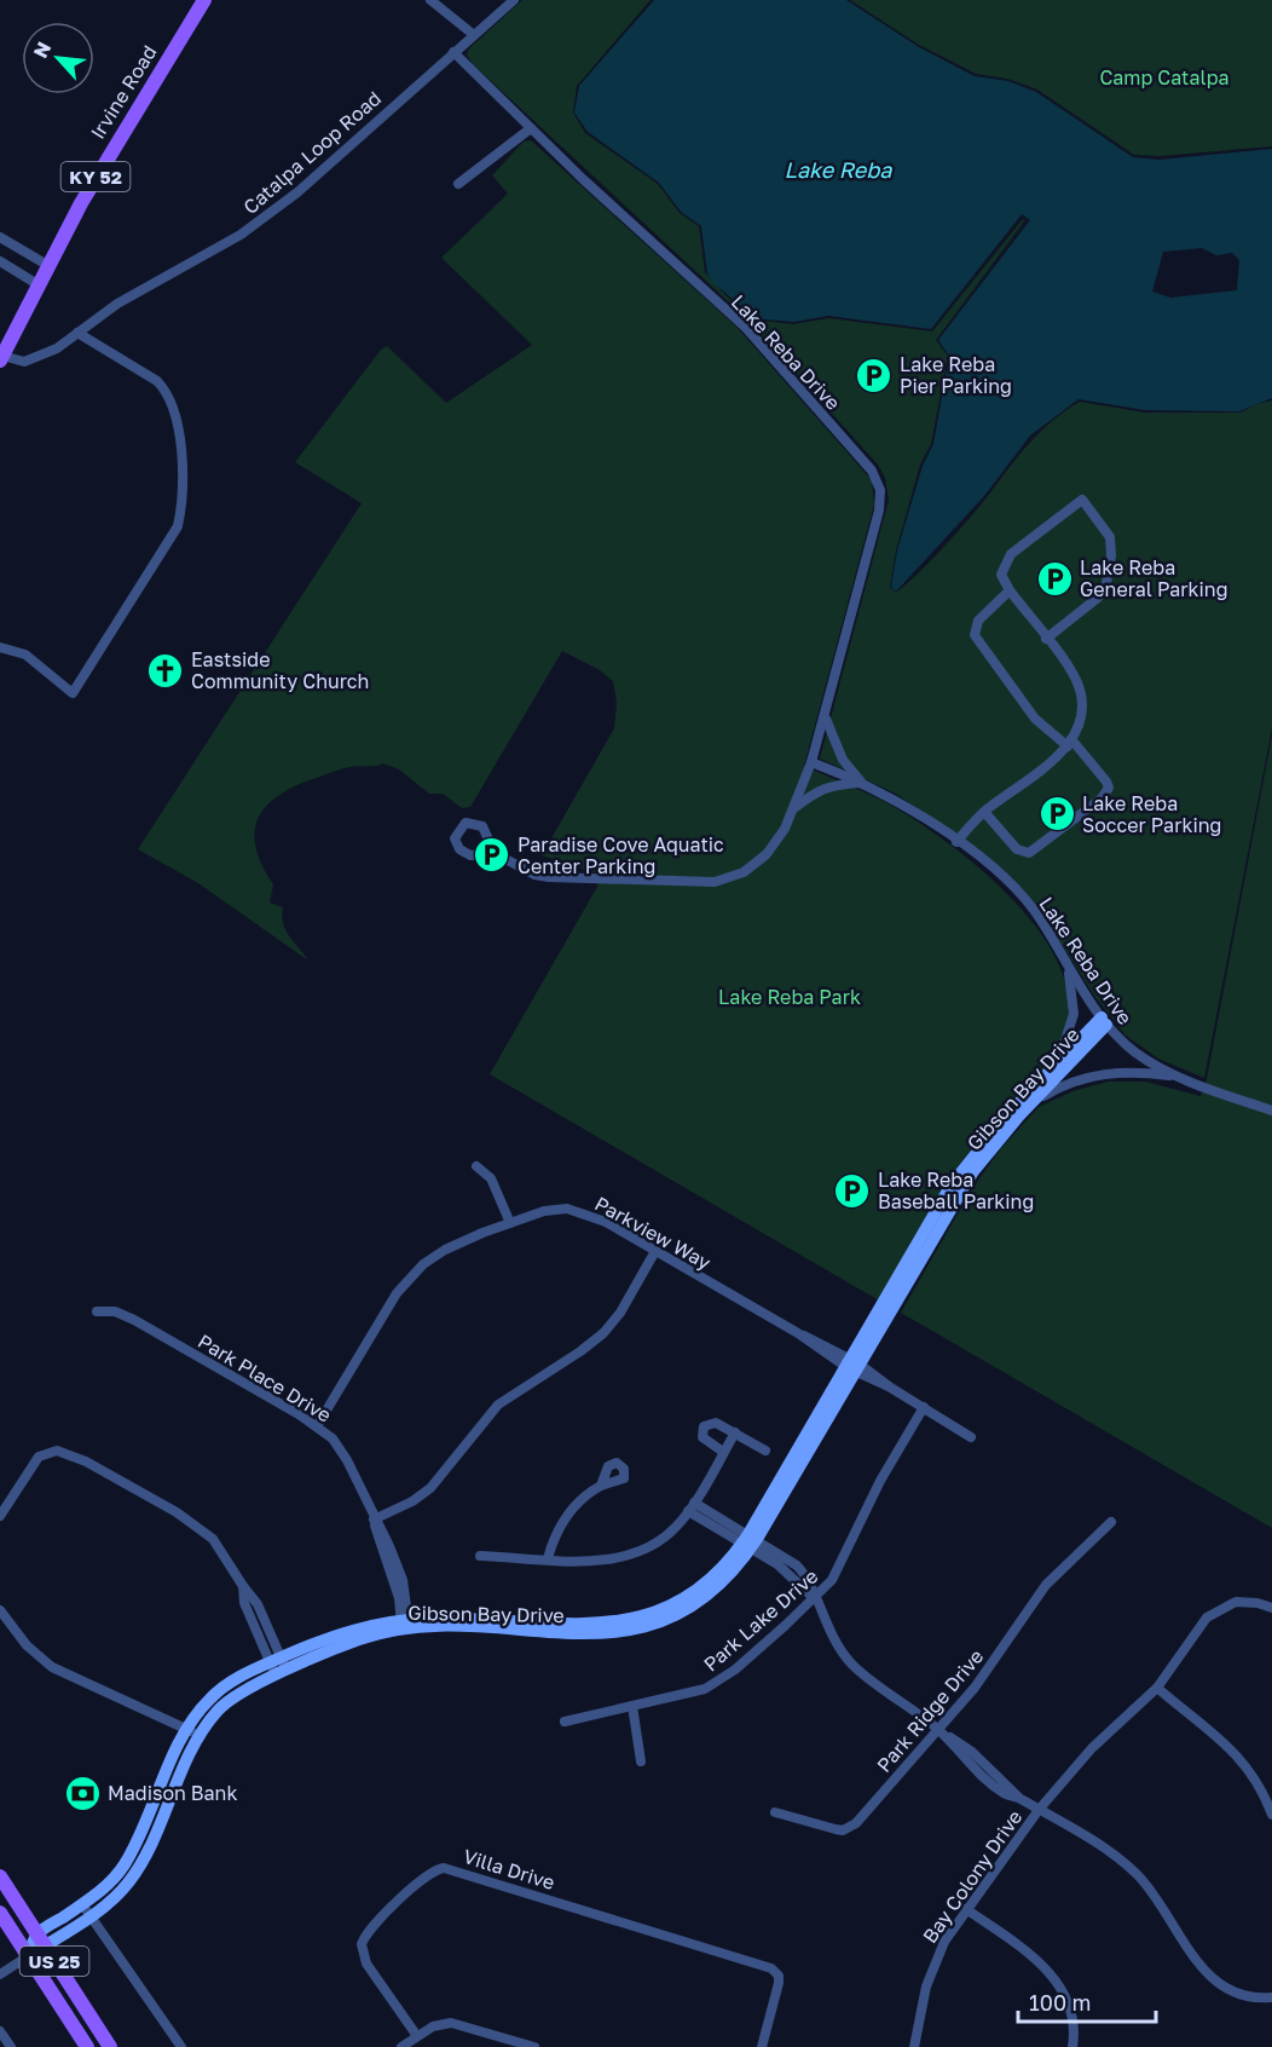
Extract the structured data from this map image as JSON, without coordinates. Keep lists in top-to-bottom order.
{
  "streets": {
    "main road": ["Irvine Road", "KY 52", "US 25"],
    "street": [
      "Catalpa Loop Road",
      "Lake Reba Drive",
      "Gibson Bay Drive",
      "Parkview Way",
      "Park Place Drive",
      "Park Lake Drive",
      "Park Ridge Drive",
      "Villa Drive",
      "Bay Colony Drive"
    ]
  },
  "crossings": [
    ["Irvine Road", "Catalpa Loop Road"],
    ["Catalpa Loop Road", "Lake Reba Drive"],
    ["Lake Reba Drive", "Gibson Bay Drive"],
    ["Gibson Bay Drive", "Parkview Way"],
    ["Gibson Bay Drive", "Park Place Drive"],
    ["Gibson Bay Drive", "US 25"],
    ["Parkview Way", "Park Place Drive"],
    ["Parkview Way", "Park Lake Drive"]
  ],
  "water": ["Lake Reba"],
  "parks": ["Camp Catalpa", "Lake Reba Park"],
  "places": {
    "parking": [
      "Lake Reba Pier Parking",
      "Lake Reba General Parking",
      "Lake Reba Soccer Parking",
      "Paradise Cove Aquatic Center Parking",
      "Lake Reba Baseball Parking"
    ],
    "church": ["Eastside Community Church"],
    "bank": ["Madison Bank"]
  },
  "scale_bar": "100 m",
  "north": "top left"
}
